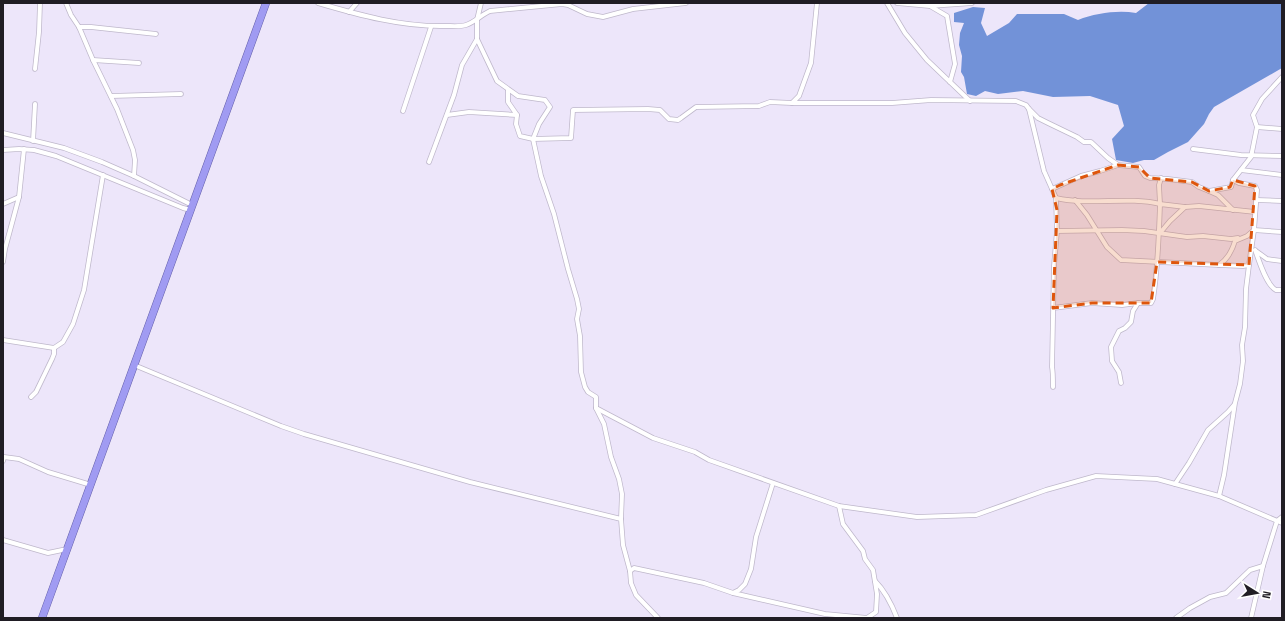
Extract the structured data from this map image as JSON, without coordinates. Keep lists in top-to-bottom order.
{
  "north": "right"
}
